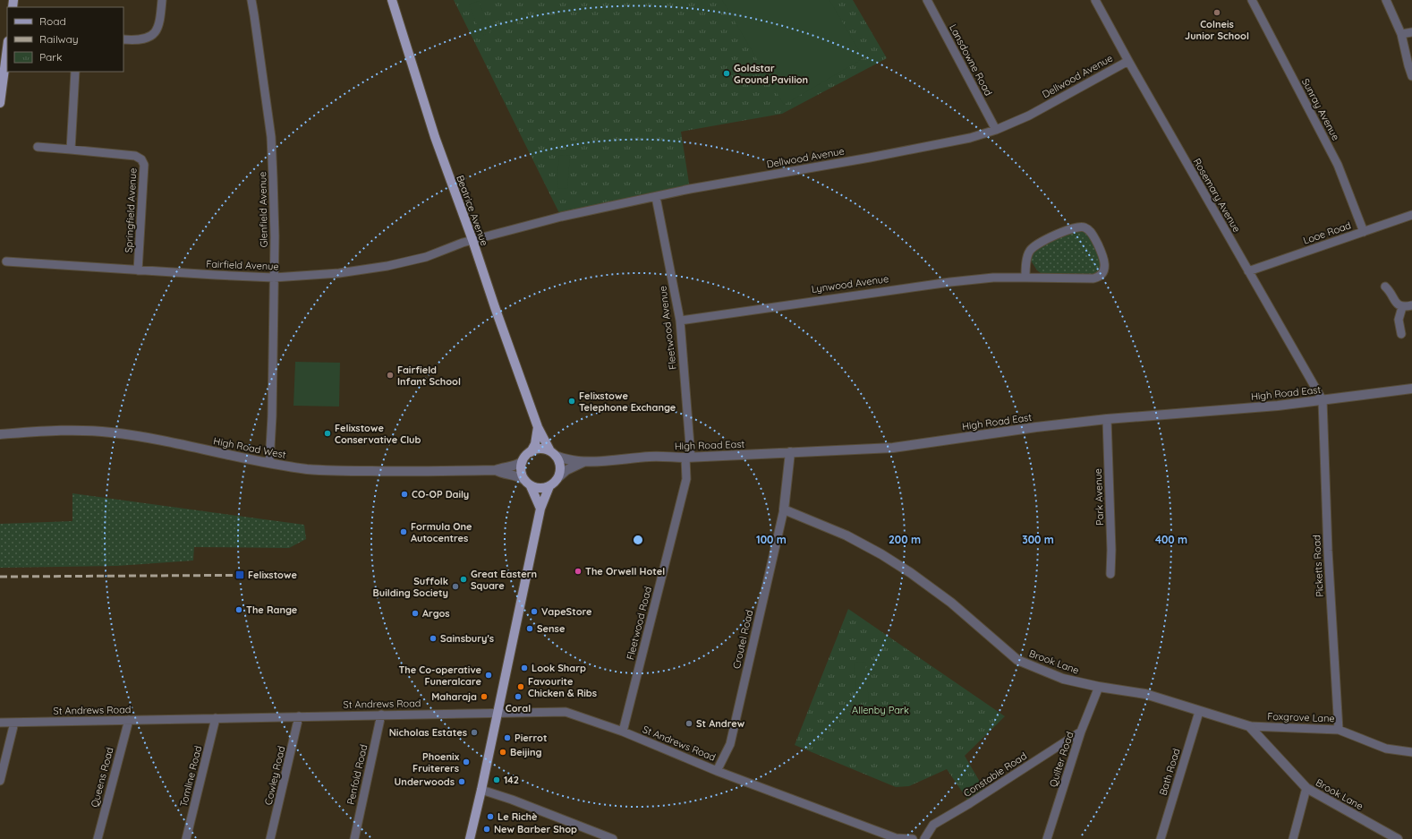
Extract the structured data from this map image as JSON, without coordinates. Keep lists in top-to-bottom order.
{
  "streets": {
    "main road": ["Beatrice Avenue"],
    "street": [
      "Lansdowne Road",
      "Dellwood Avenue",
      "Sunray Avenue",
      "Rosemary Avenue",
      "Glenfield Avenue",
      "Springfield Avenue",
      "Looe Road",
      "Fairfield Avenue",
      "Lynwood Avenue",
      "Fleetwood Avenue",
      "High Road East",
      "High Road West",
      "Park Avenue",
      "Picketts Road",
      "Fleetwood Road",
      "Croutel Road",
      "Brook Lane",
      "St Andrews Road",
      "Foxgrove Lane",
      "Quilter Road",
      "Bath Road",
      "Penfold Road",
      "Constable Road",
      "Cowley Road",
      "Tomline Road",
      "Queens Road"
    ]
  },
  "crossings": [
    ["Lansdowne Road", "Dellwood Avenue"],
    ["Dellwood Avenue", "Rosemary Avenue"],
    ["Dellwood Avenue", "Beatrice Avenue"],
    ["Dellwood Avenue", "Fairfield Avenue"],
    ["Dellwood Avenue", "Fleetwood Avenue"],
    ["Sunray Avenue", "Looe Road"],
    ["Rosemary Avenue", "Looe Road"],
    ["Rosemary Avenue", "High Road East"],
    ["Rosemary Avenue", "Picketts Road"],
    ["Glenfield Avenue", "Fairfield Avenue"],
    ["Glenfield Avenue", "High Road West"],
    ["Springfield Avenue", "Fairfield Avenue"],
    ["Beatrice Avenue", "Fairfield Avenue"],
    ["Beatrice Avenue", "High Road East"],
    ["Beatrice Avenue", "High Road West"],
    ["Lynwood Avenue", "Fleetwood Avenue"],
    ["Fleetwood Avenue", "High Road East"],
    ["Fleetwood Avenue", "Fleetwood Road"],
    ["High Road East", "High Road West"],
    ["High Road East", "Park Avenue"],
    ["High Road East", "Picketts Road"],
    ["High Road East", "Fleetwood Road"],
    ["Picketts Road", "Foxgrove Lane"],
    ["Fleetwood Road", "St Andrews Road"],
    ["Croutel Road", "Brook Lane"],
    ["Croutel Road", "St Andrews Road"],
    ["Brook Lane", "Foxgrove Lane"],
    ["Brook Lane", "Quilter Road"],
    ["Brook Lane", "Bath Road"],
    ["St Andrews Road", "Penfold Road"],
    ["St Andrews Road", "Cowley Road"],
    ["St Andrews Road", "Tomline Road"],
    ["St Andrews Road", "Queens Road"],
    ["Quilter Road", "Constable Road"]
  ],
  "parks": ["Allenby Park"],
  "places": {
    "other": [
      "Colneis Junior School",
      "Goldstar Ground Pavilion",
      "Fairfield Infant School",
      "Felixstowe Telephone Exchange",
      "Felixstowe Conservative Club",
      "CO-OP Daily",
      "Formula One Autocentres",
      "The Orwell Hotel",
      "Great Eastern Square",
      "Suffolk Building Society",
      "The Range",
      "VapeStore",
      "Argos",
      "Sense",
      "Sainsbury's",
      "Look Sharp",
      "The Co-operative Funeralcare",
      "Favourite Chicken & Ribs",
      "Maharaja",
      "Coral",
      "St Andrew",
      "Nicholas Estates",
      "Pierrot",
      "Beijing",
      "Phoenix Fruiterers",
      "142",
      "Underwoods",
      "Le Richè",
      "New Barber Shop"
    ],
    "transit": ["Felixstowe"]
  },
  "legend": ["Road", "Railway", "Park"],
  "rings": [
    "100 m",
    "200 m",
    "300 m",
    "400 m"
  ]
}
